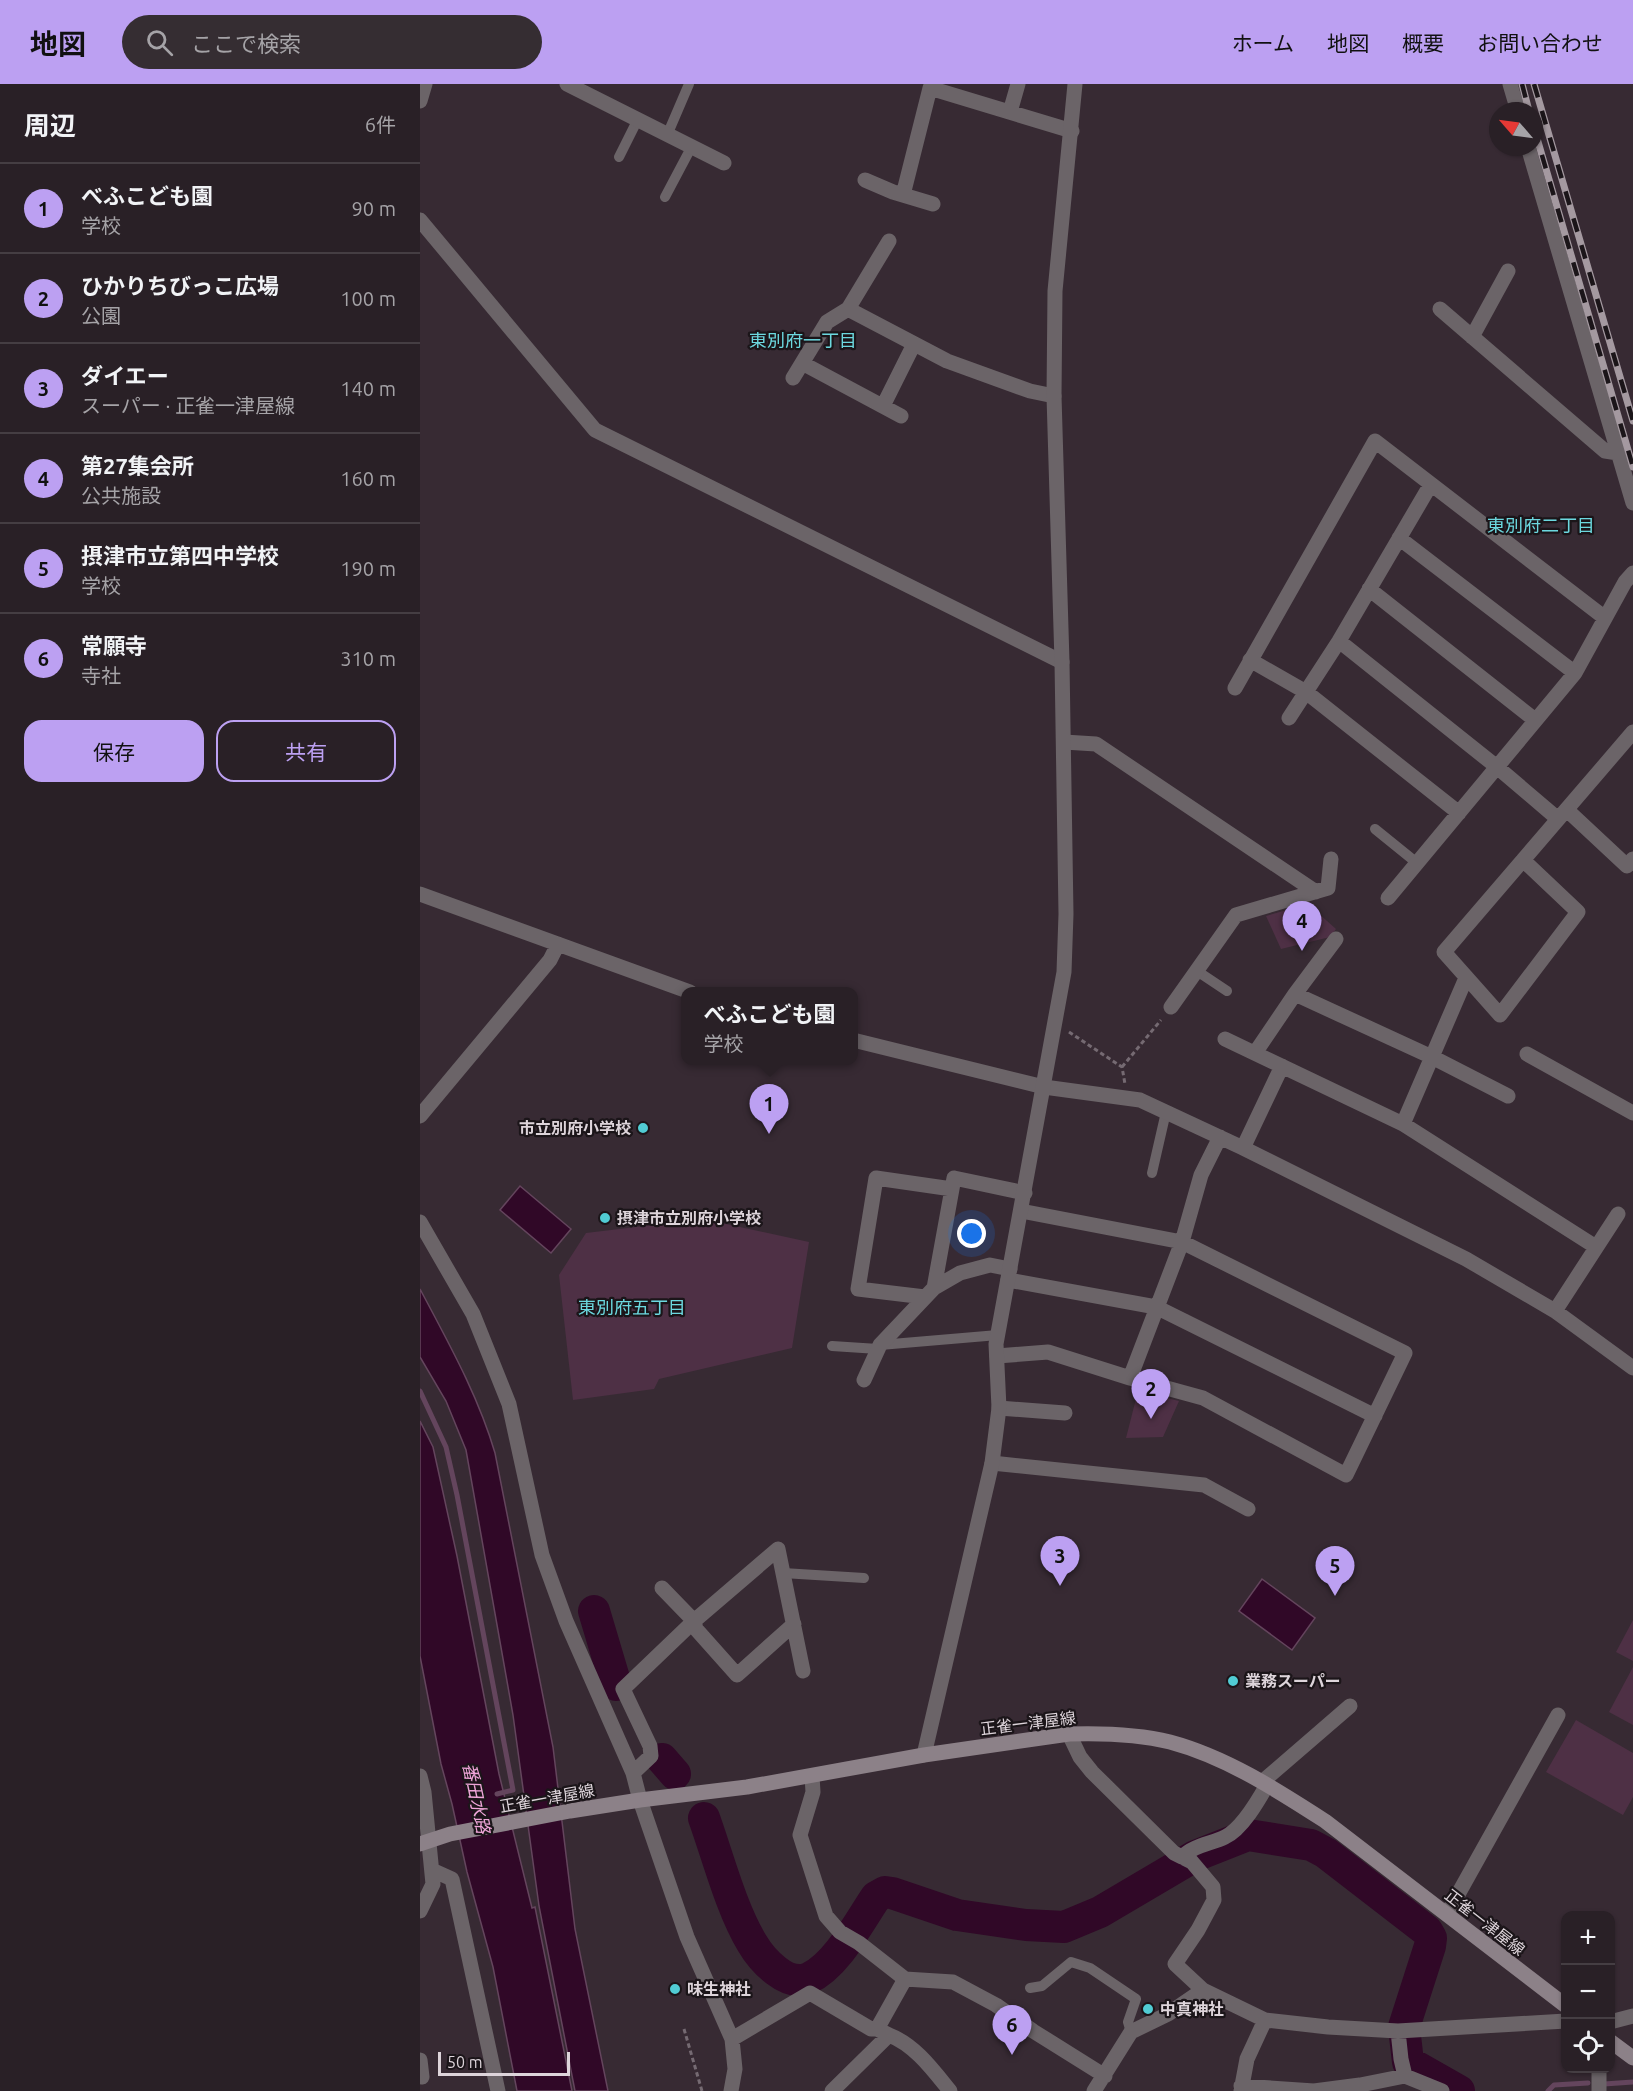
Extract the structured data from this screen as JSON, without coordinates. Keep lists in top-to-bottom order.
{
  "streets": {
    "main road": ["正雀一津屋線"]
  },
  "districts": ["東別府一丁目", "東別府二丁目", "東別府五丁目"],
  "water": ["番田水路"],
  "places": [
    "市立別府小学校",
    "摂津市立別府小学校",
    "業務スーパー",
    "味生神社",
    "中真神社"
  ],
  "scale_bar": "50 m",
  "north": "top left",
  "page": {
    "header": "地図",
    "search": "ここで検索",
    "nav": [
      "ホーム",
      "地図",
      "概要",
      "お問い合わせ"
    ],
    "heading": ["周辺", "6件"],
    "list": [
      {
        "mark": "1",
        "name": "べふこども園",
        "note": "学校",
        "value": "90 m"
      },
      {
        "mark": "2",
        "name": "ひかりちびっこ広場",
        "note": "公園",
        "value": "100 m"
      },
      {
        "mark": "3",
        "name": "ダイエー",
        "note": "スーパー · 正雀一津屋線",
        "value": "140 m"
      },
      {
        "mark": "4",
        "name": "第27集会所",
        "note": "公共施設",
        "value": "160 m"
      },
      {
        "mark": "5",
        "name": "摂津市立第四中学校",
        "note": "学校",
        "value": "190 m"
      },
      {
        "mark": "6",
        "name": "常願寺",
        "note": "寺社",
        "value": "310 m"
      }
    ],
    "buttons": ["保存", "共有"],
    "pins": [
      "4",
      "1",
      "2",
      "3",
      "5",
      "6"
    ],
    "popup": ["べふこども園", "学校"],
    "map_buttons": ["+", "−"],
    "scale": "50 m"
  }
}
